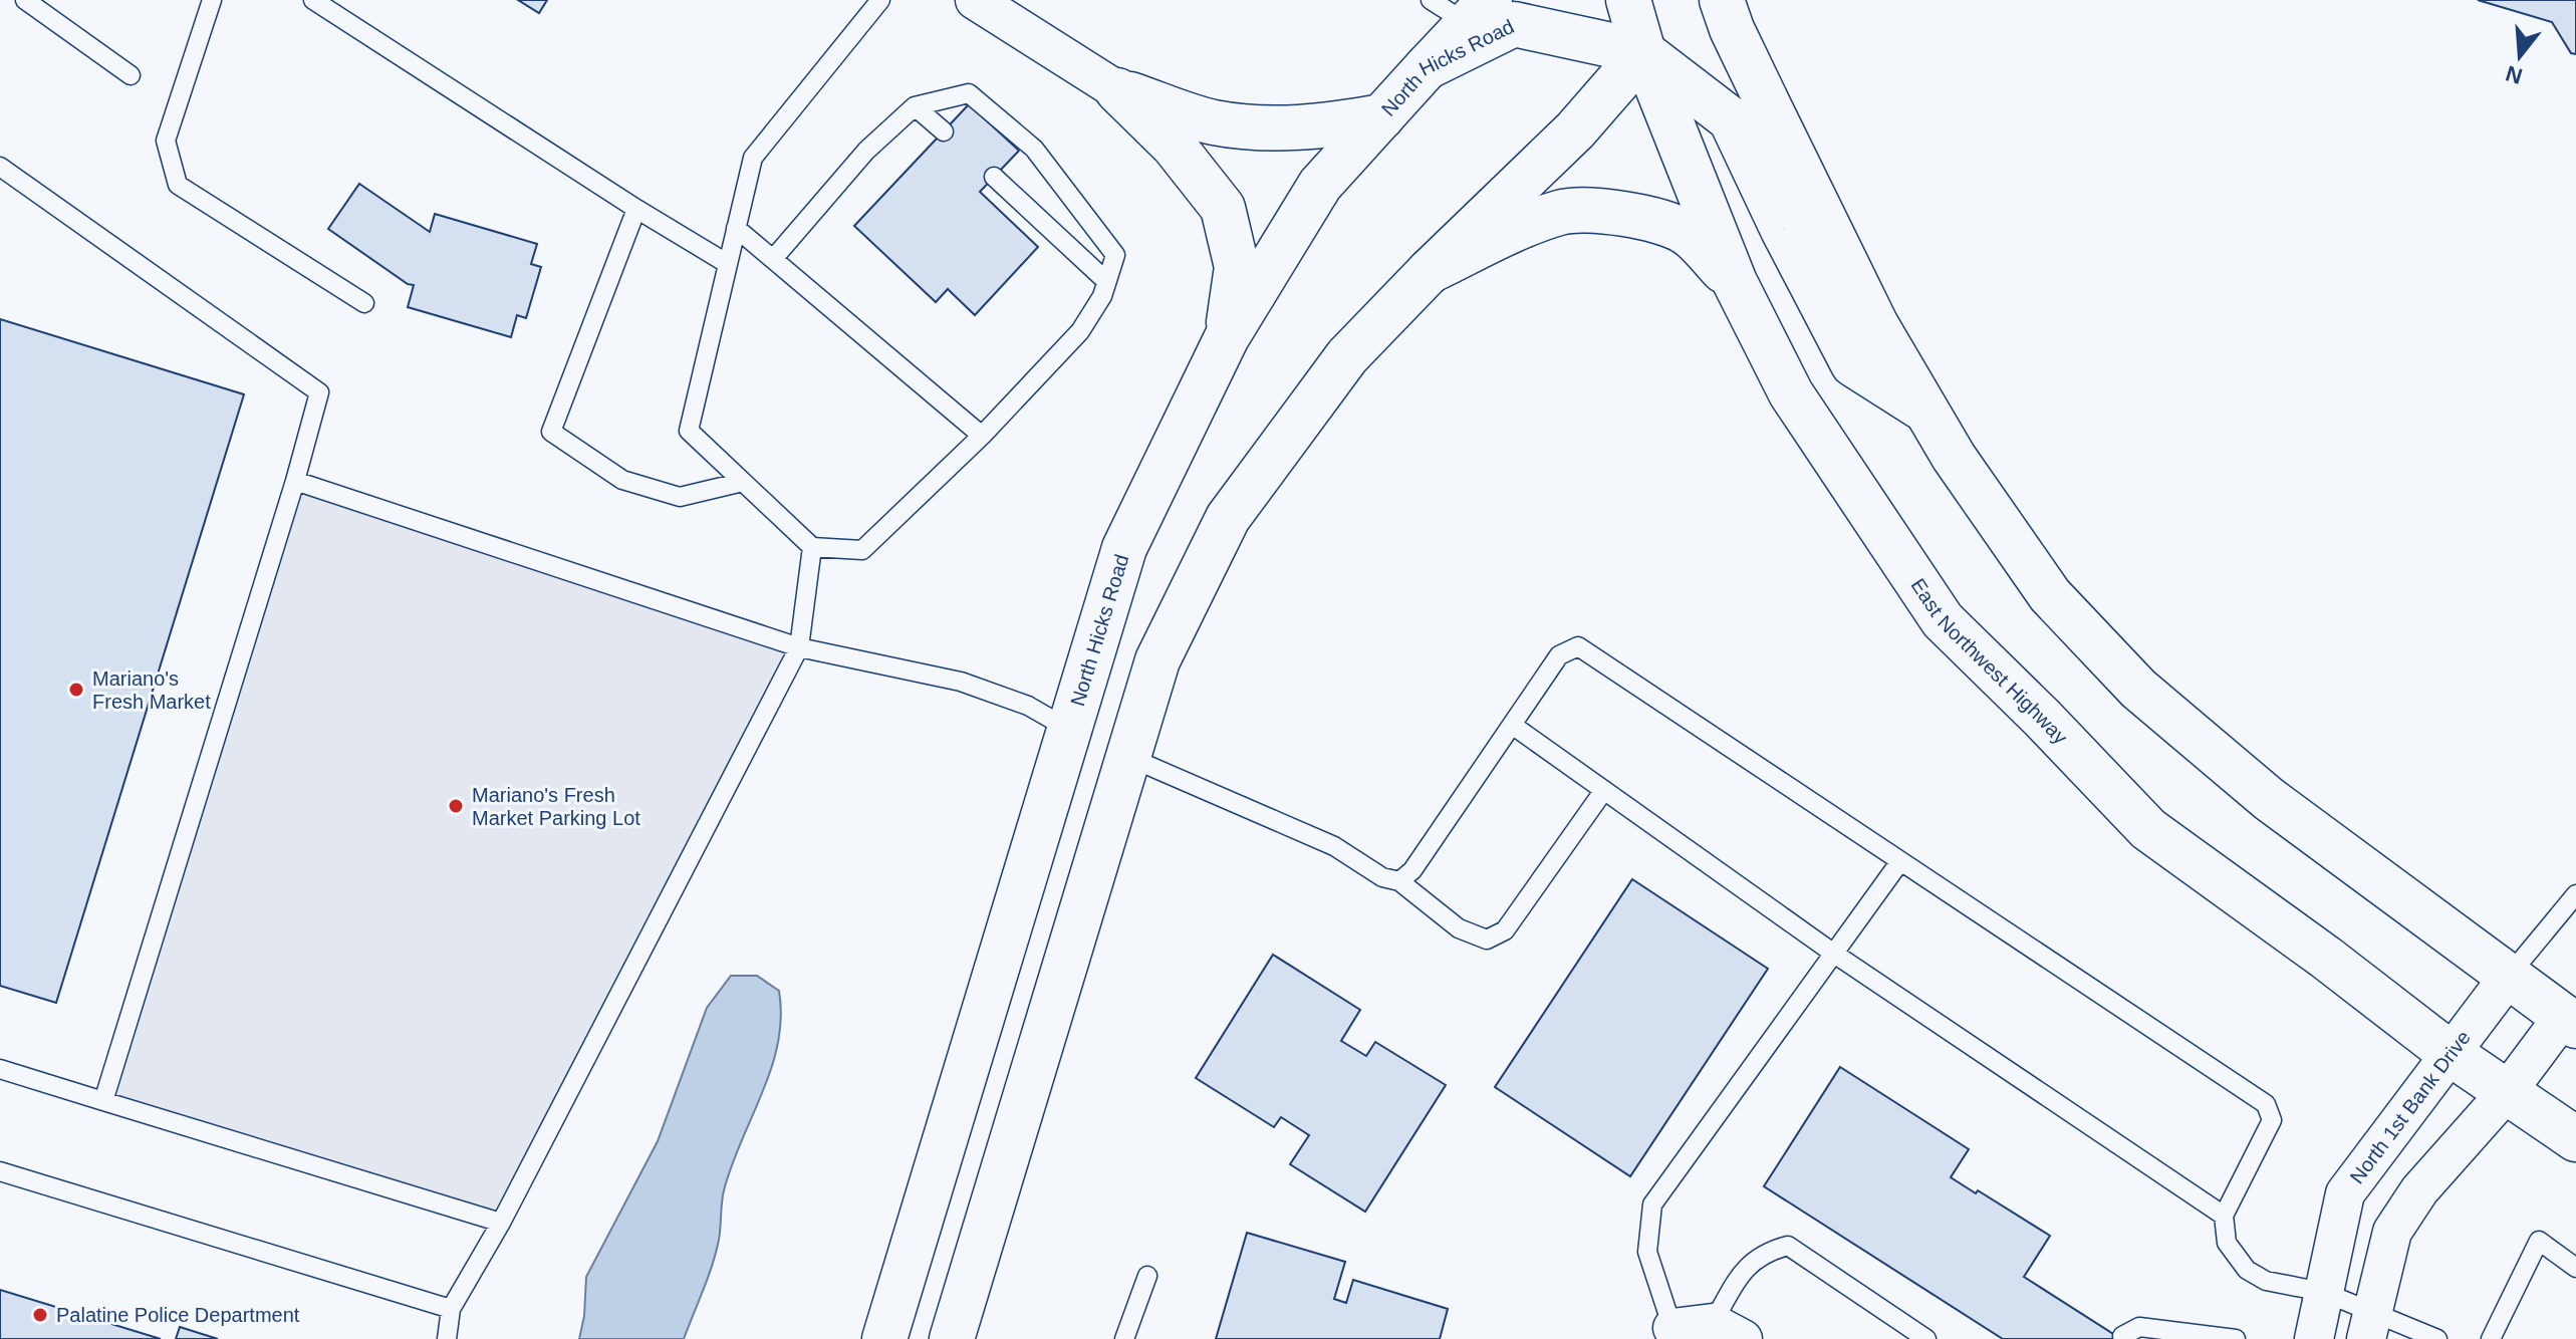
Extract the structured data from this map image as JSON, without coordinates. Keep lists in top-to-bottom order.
{
  "streets": {
    "main road": ["North Hicks Road", "East Northwest Highway"],
    "street": ["North 1st Bank Drive"]
  },
  "crossings": [
    ["North Hicks Road", "East Northwest Highway"],
    ["East Northwest Highway", "North 1st Bank Drive"]
  ],
  "places": ["Mariano's Fresh Market", "Mariano's Fresh Market Parking Lot", "Palatine Police Department"],
  "north": "bottom"
}
